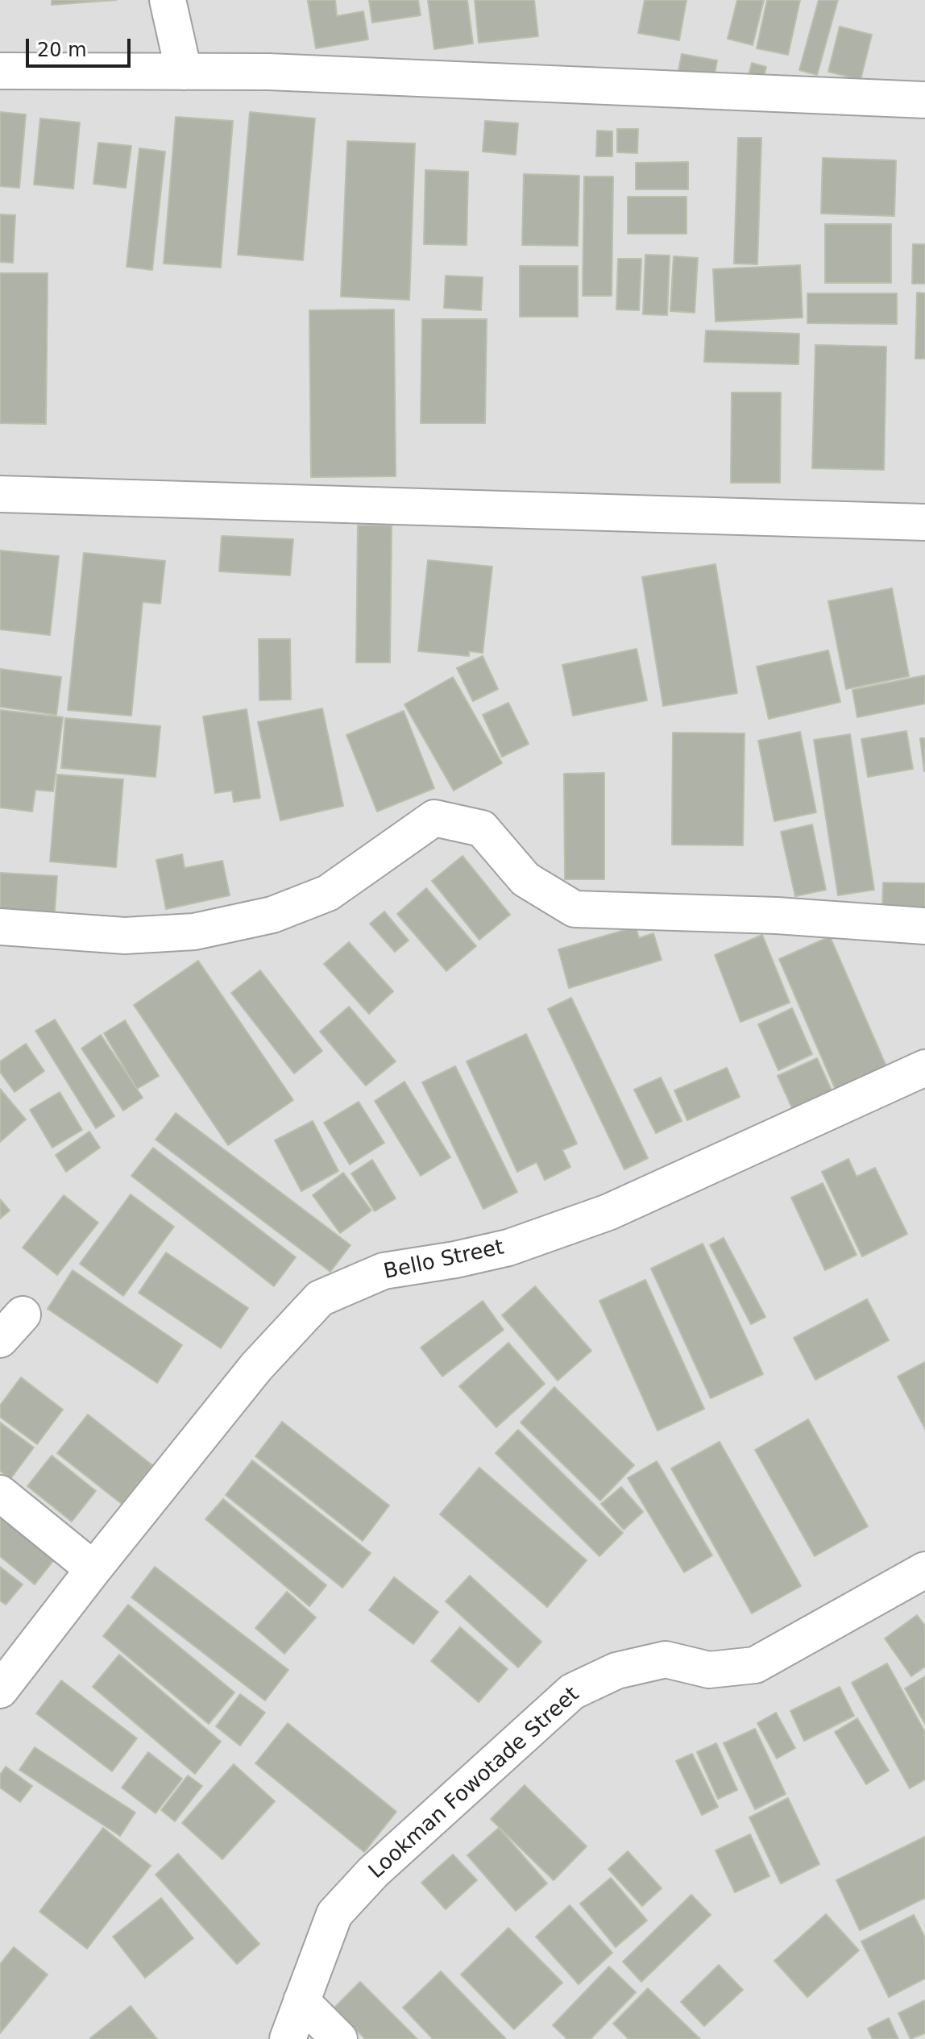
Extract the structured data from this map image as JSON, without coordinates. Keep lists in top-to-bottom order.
{
  "streets": {
    "street": ["Bello Street", "Lookman Fowotade Street"]
  },
  "scale_bar": "20 m"
}
